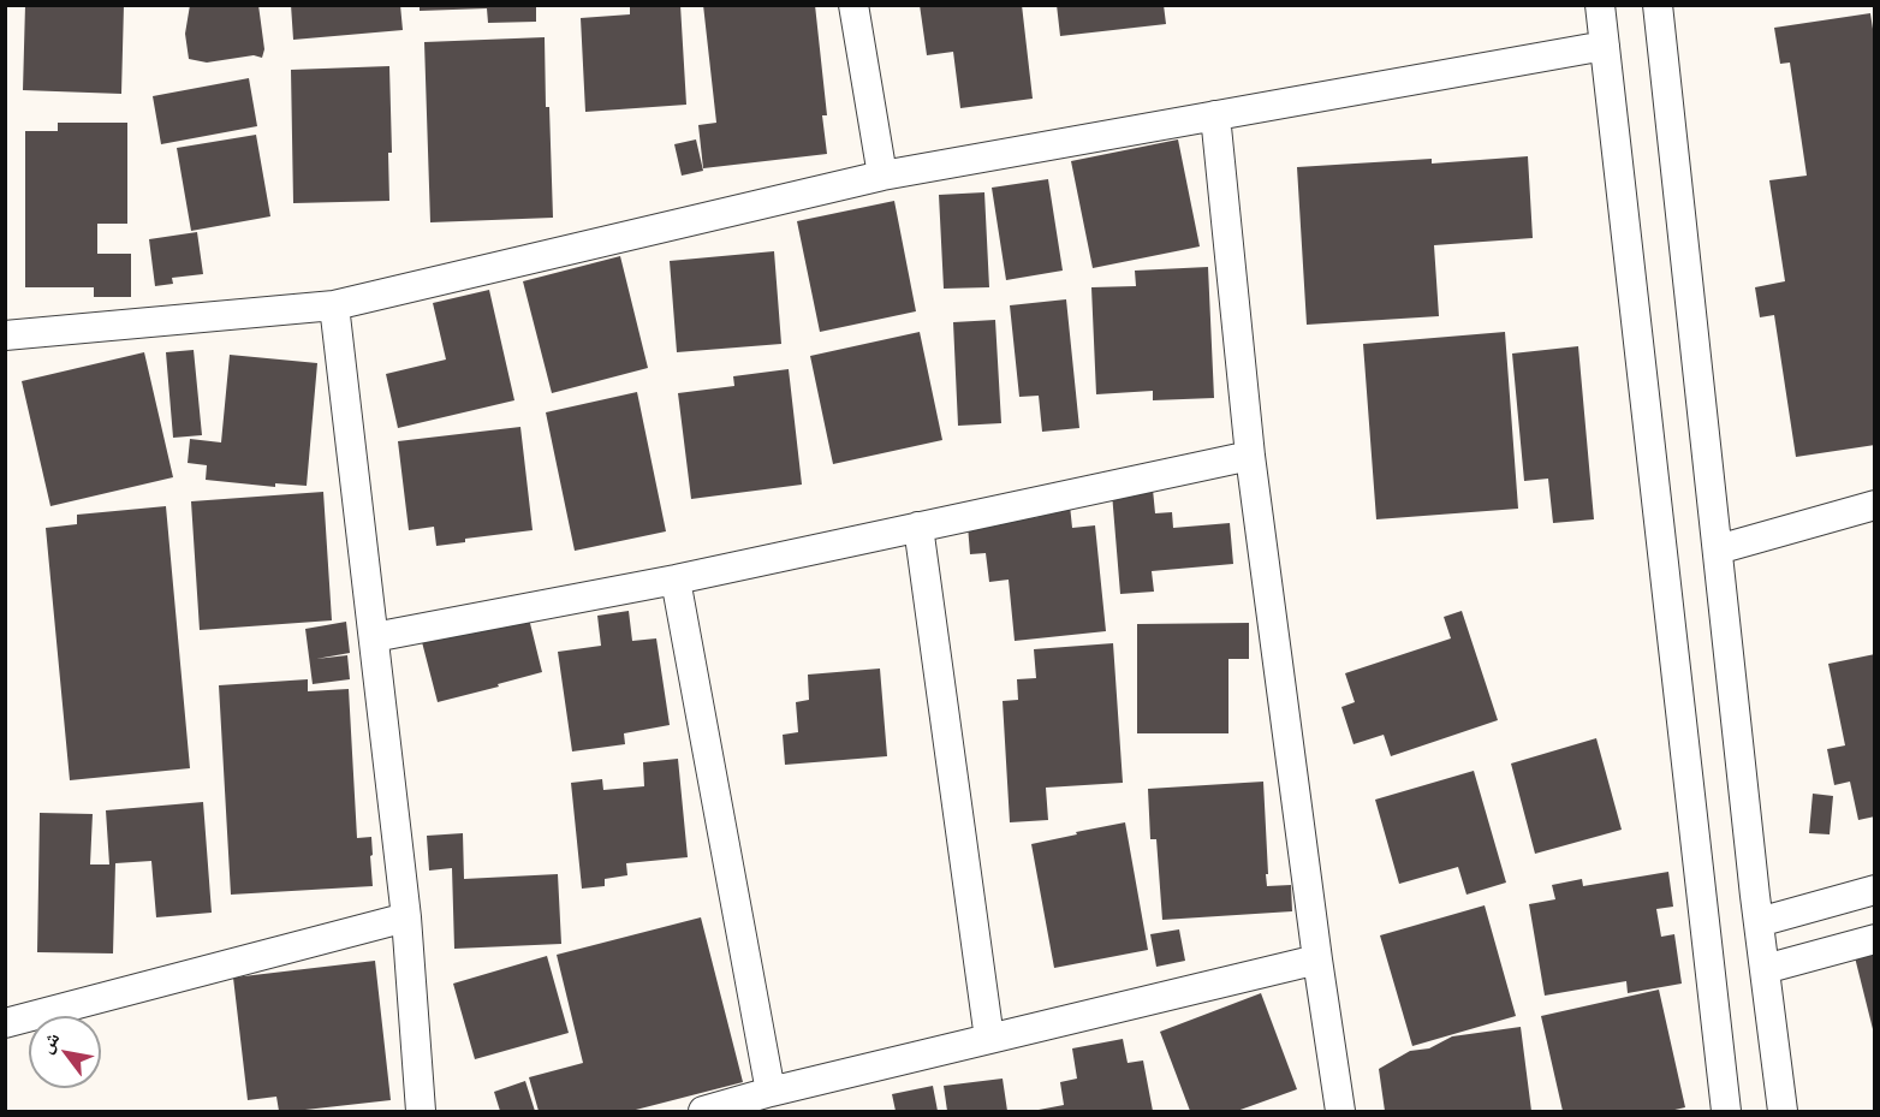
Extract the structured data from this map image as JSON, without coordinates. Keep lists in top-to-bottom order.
{
  "north": "top left"
}
